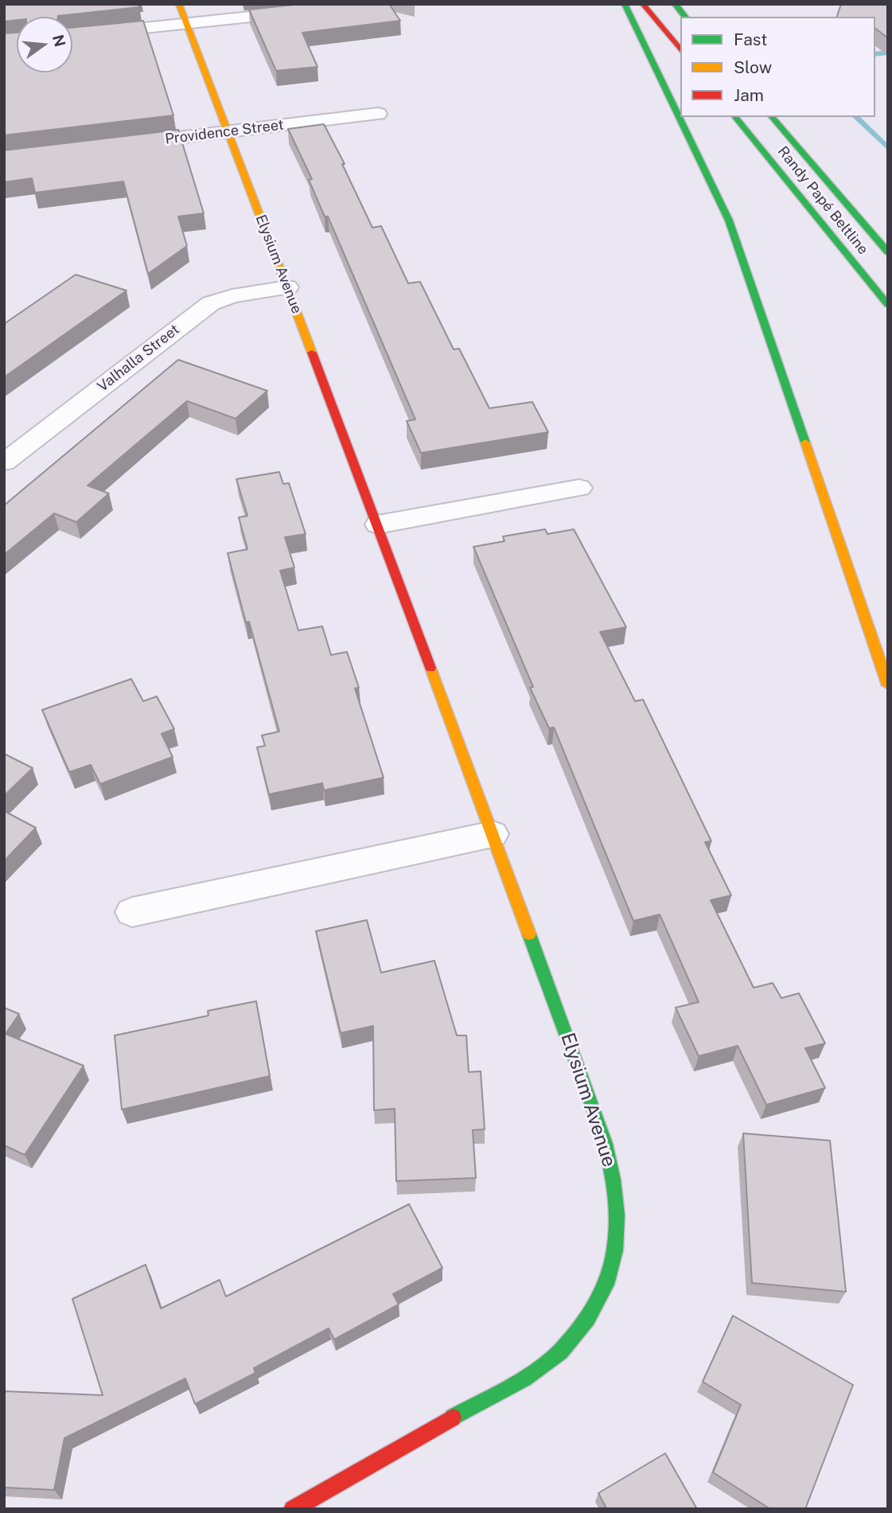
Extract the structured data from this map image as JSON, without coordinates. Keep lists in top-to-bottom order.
{
  "streets": {
    "main road": ["Randy Papé Beltline", "Elysium Avenue"],
    "street": ["Providence Street", "Valhalla Street"]
  },
  "crossings": [
    ["Providence Street", "Elysium Avenue"],
    ["Elysium Avenue", "Valhalla Street"]
  ],
  "legend": ["Fast", "Slow", "Jam"],
  "north": "right"
}
